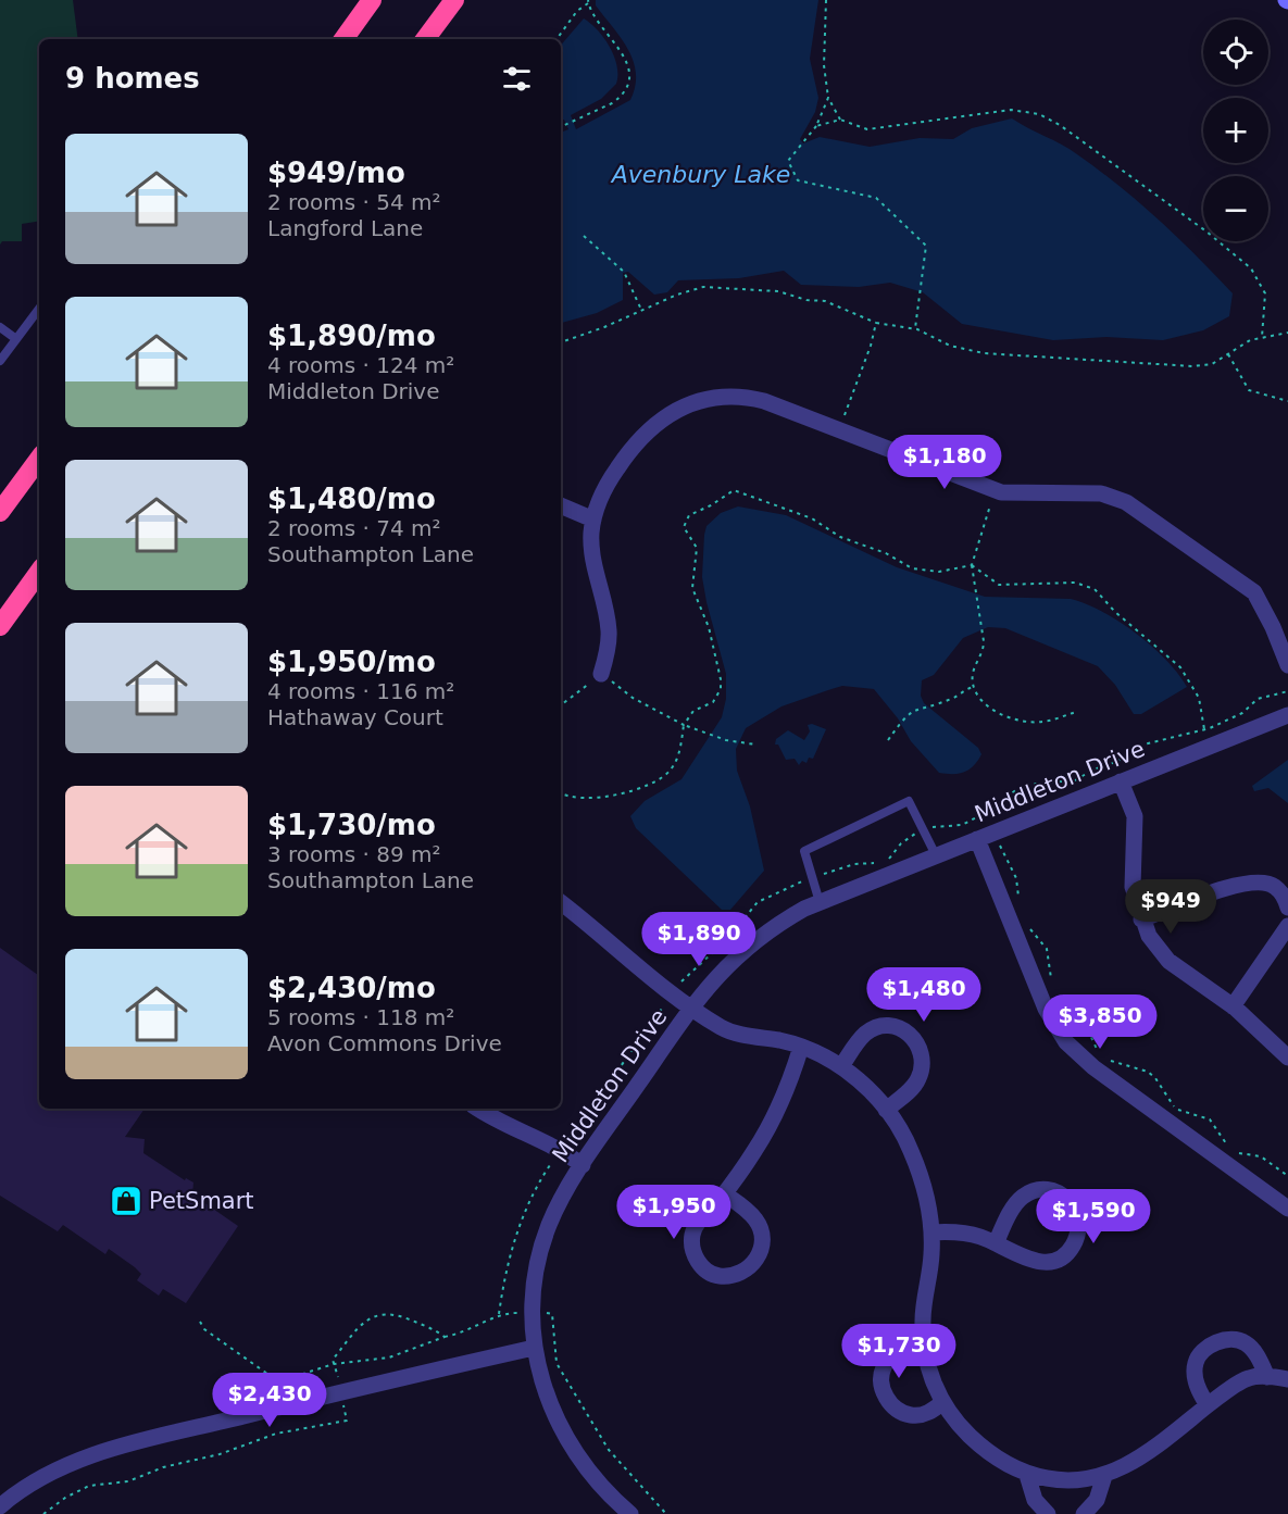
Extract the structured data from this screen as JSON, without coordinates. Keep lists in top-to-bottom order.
{
  "streets": {
    "street": ["Middleton Drive"]
  },
  "water": ["Avenbury Lake"],
  "places": {
    "shop": ["PetSmart"]
  },
  "page": {
    "map_buttons": ["+", "−"],
    "heading": "9 homes",
    "list": [
      {
        "name": "$949/mo",
        "note": "2 rooms · 54 m² · Langford Lane"
      },
      {
        "name": "$1,890/mo",
        "note": "4 rooms · 124 m² · Middleton Drive"
      },
      {
        "name": "$1,480/mo",
        "note": "2 rooms · 74 m² · Southampton Lane"
      },
      {
        "name": "$1,950/mo",
        "note": "4 rooms · 116 m² · Hathaway Court"
      },
      {
        "name": "$1,730/mo",
        "note": "3 rooms · 89 m² · Southampton Lane"
      },
      {
        "name": "$2,430/mo",
        "note": "5 rooms · 118 m² · Avon Commons Drive"
      }
    ],
    "price": [
      "$1,180",
      "$949",
      "$1,890",
      "$1,480",
      "$3,850",
      "$1,950",
      "$1,590",
      "$1,730",
      "$2,430"
    ]
  }
}
